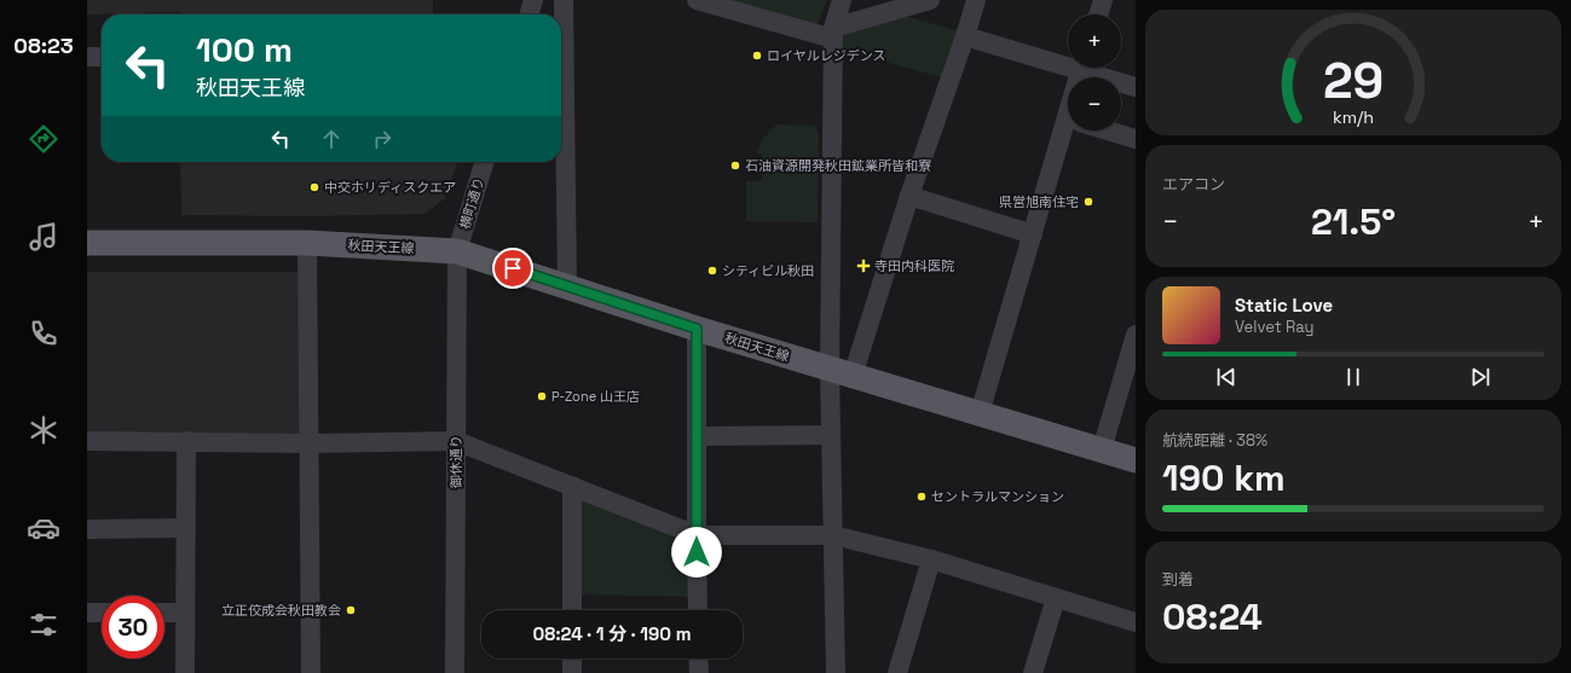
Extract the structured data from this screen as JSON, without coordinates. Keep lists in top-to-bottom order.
{
  "streets": {
    "main road": ["秋田天王線"],
    "street": ["横町通り", "御休通り"]
  },
  "crossings": [
    ["横町通り", "秋田天王線"],
    ["横町通り", "御休通り"],
    ["秋田天王線", "御休通り"]
  ],
  "places": {
    "other": [
      "ロイヤルレジデンス",
      "石油資源開発秋田鉱業所皆和寮",
      "中交ホリディスクエア",
      "県営旭南住宅",
      "シティビル秋田",
      "P-Zone 山王店",
      "セントラルマンション",
      "立正佼成会秋田教会"
    ],
    "health": ["寺田内科医院"]
  },
  "page": {
    "tabs": "08:23",
    "map_buttons": ["+", "−"],
    "turn": ["100 m", "秋田天王線"],
    "tile": [
      "エアコン",
      ["航続距離 · 38%", "190 km"],
      ["到着", "08:24"]
    ],
    "heat": ["−", "21.5°", "+"],
    "song": ["Static Love", "Velvet Ray"],
    "limit": "30",
    "trip": "08:24 · 1 分 · 190 m",
    "gauge": ["29", "km/h"]
  }
}
